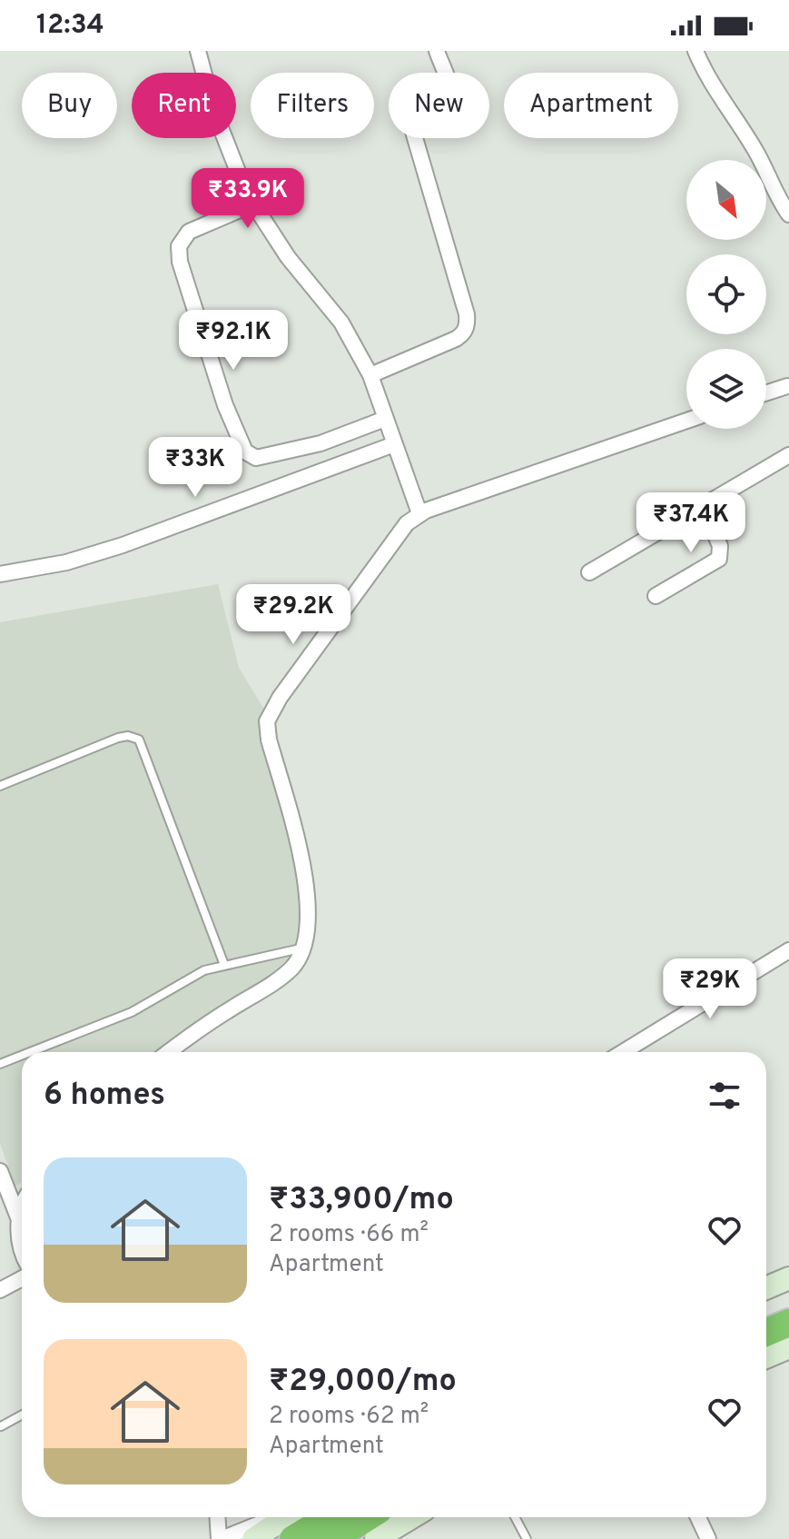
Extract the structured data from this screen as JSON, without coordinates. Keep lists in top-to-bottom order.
{
  "north": "bottom right",
  "page": {
    "status": "12:34",
    "chip": [
      "Buy",
      "Rent",
      "Filters",
      "New",
      "Apartment"
    ],
    "price": [
      "₹33.9K",
      "₹92.1K",
      "₹33K",
      "₹37.4K",
      "₹29.2K",
      "₹29K"
    ],
    "heading": "6 homes",
    "list": [
      {
        "name": "₹33,900/mo",
        "note": "2 rooms · 66 m² · Apartment"
      },
      {
        "name": "₹29,000/mo",
        "note": "2 rooms · 62 m² · Apartment"
      }
    ]
  }
}
